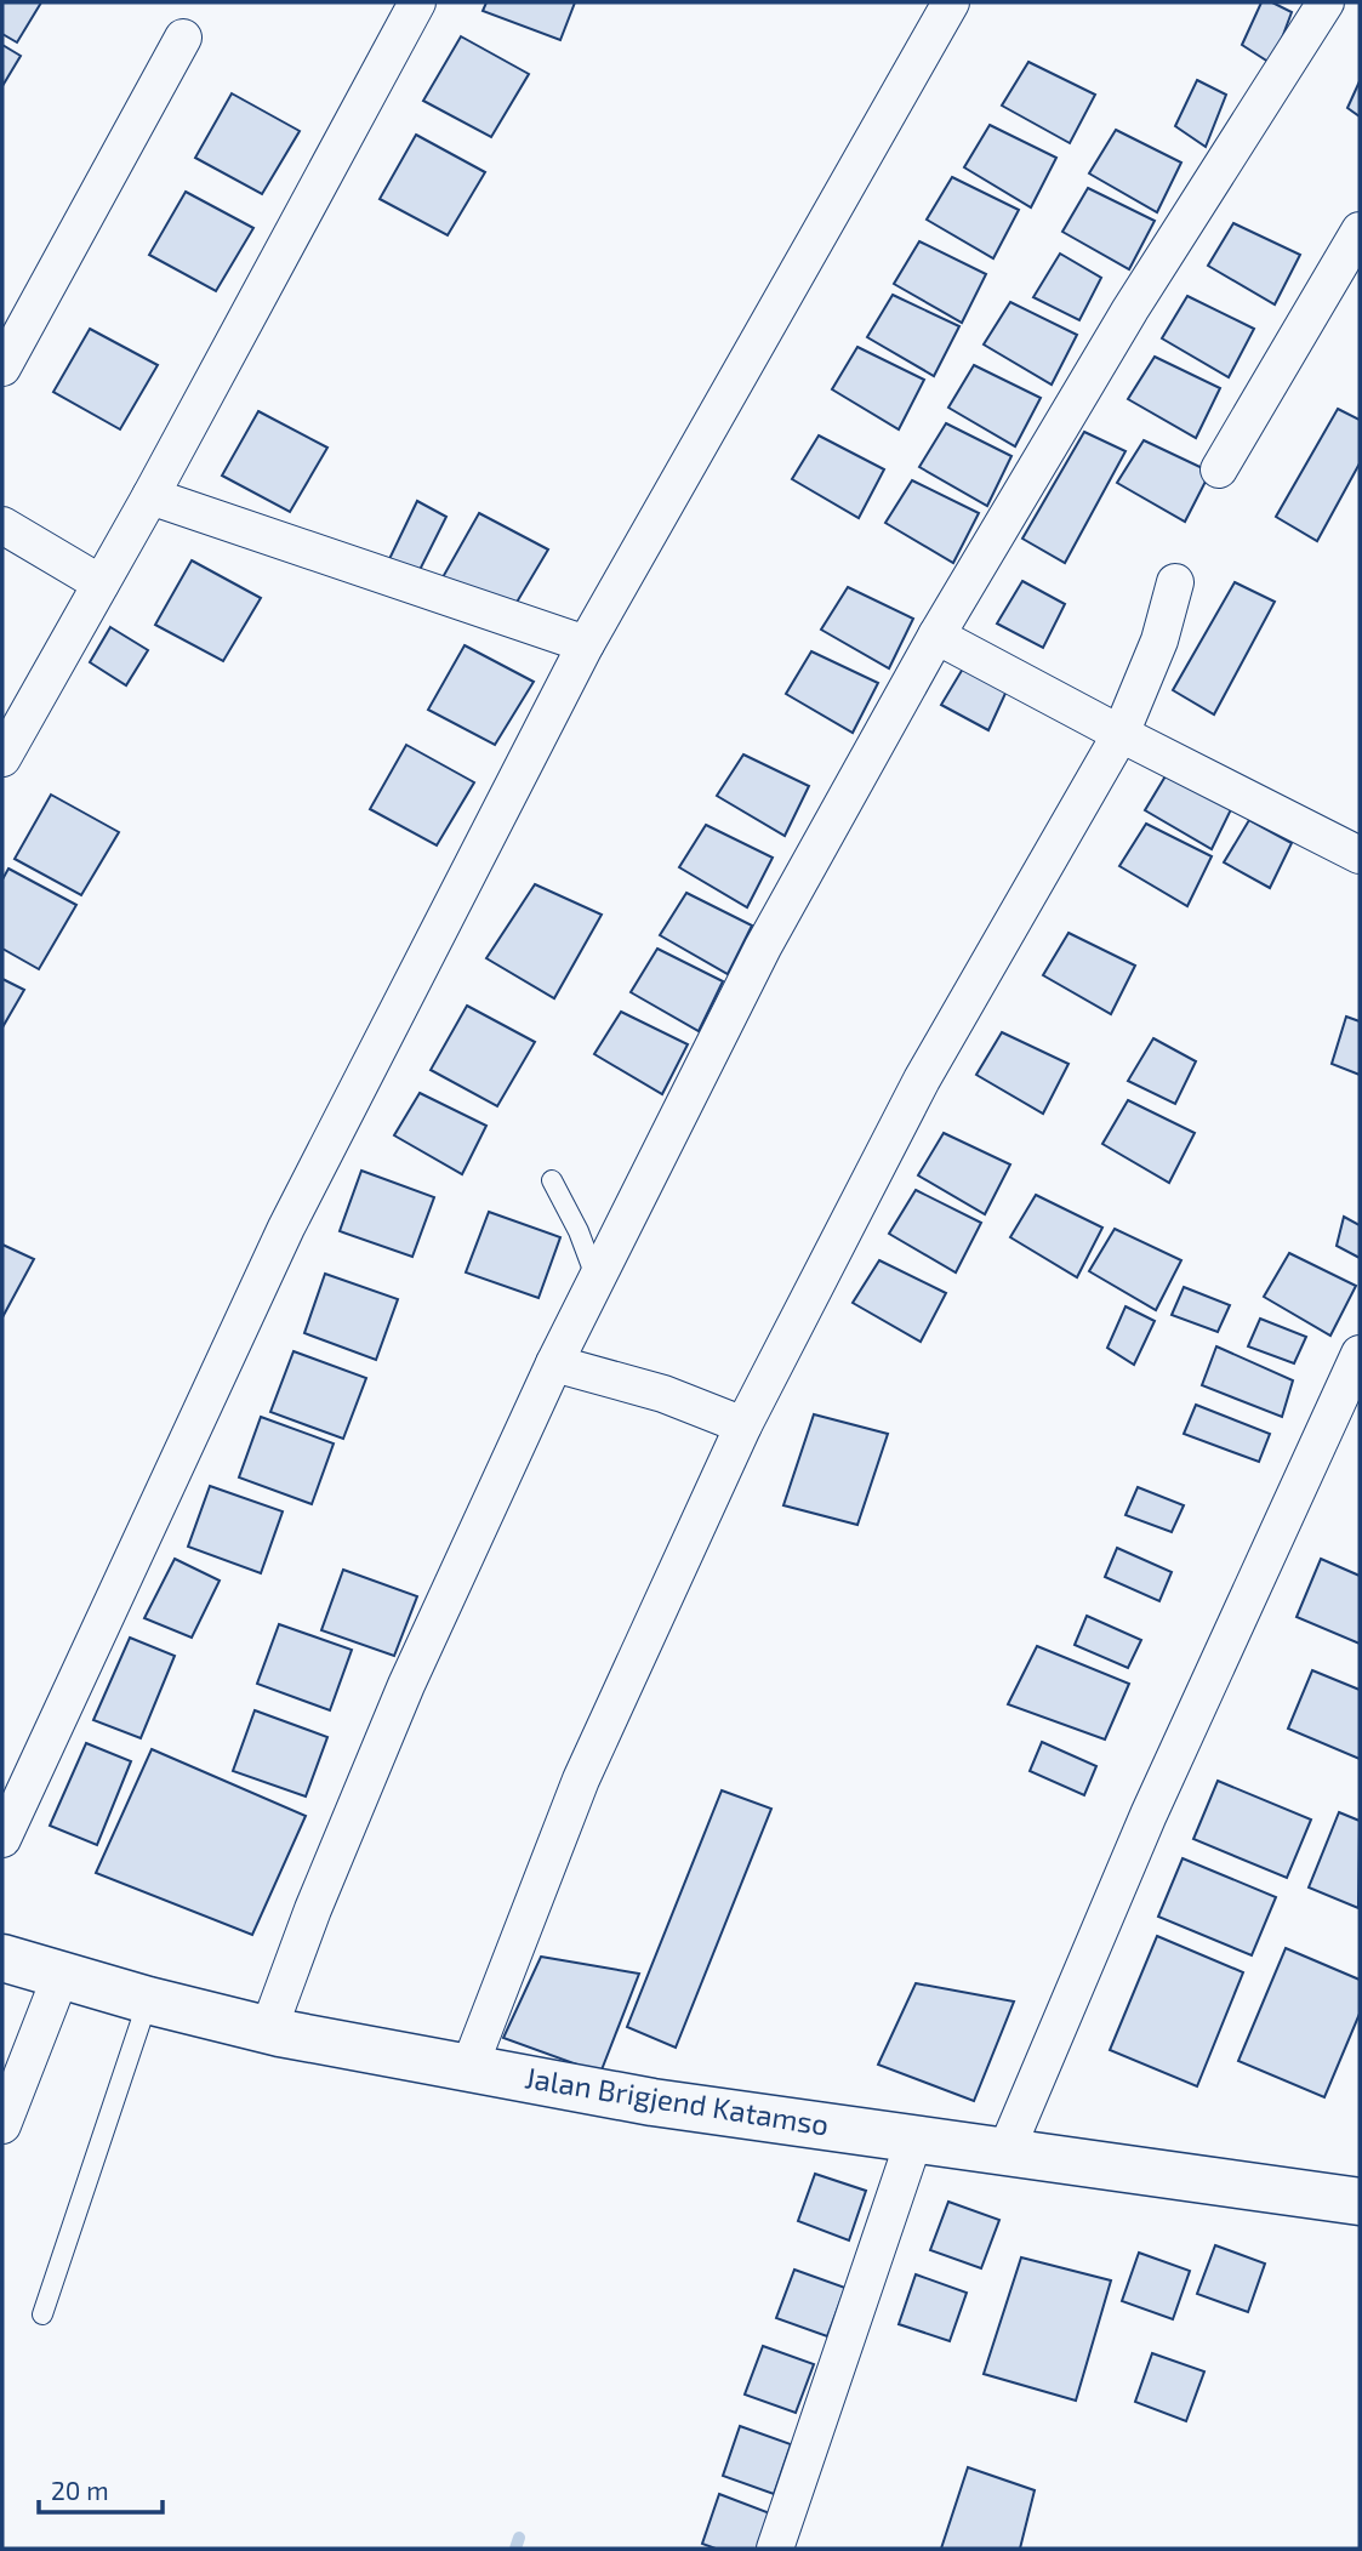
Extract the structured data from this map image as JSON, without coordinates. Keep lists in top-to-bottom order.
{
  "streets": {
    "highway": ["Jalan Brigjend Katamso"]
  },
  "scale_bar": "20 m"
}
